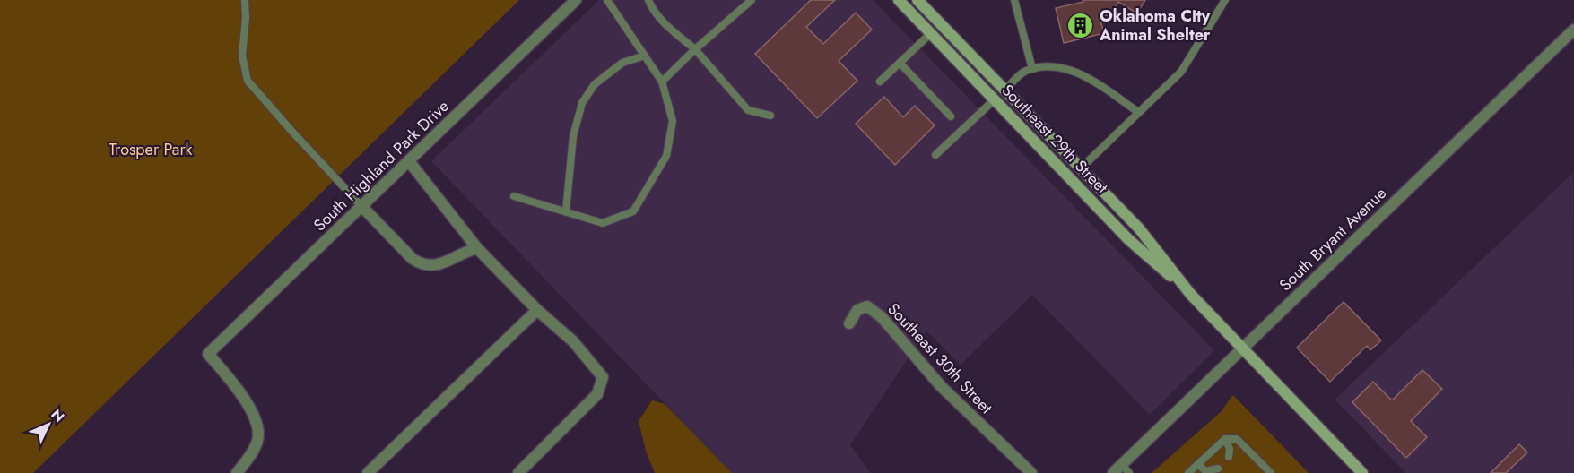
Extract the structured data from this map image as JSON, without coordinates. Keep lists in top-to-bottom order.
{
  "streets": {
    "main road": ["Southeast 29th Street"],
    "street": ["South Highland Park Drive", "South Bryant Avenue", "Southeast 30th Street"]
  },
  "crossings": [
    ["Southeast 29th Street", "South Bryant Avenue"]
  ],
  "parks": ["Trosper Park"],
  "places": {
    "building": ["Oklahoma City Animal Shelter"]
  },
  "north": "top right"
}
